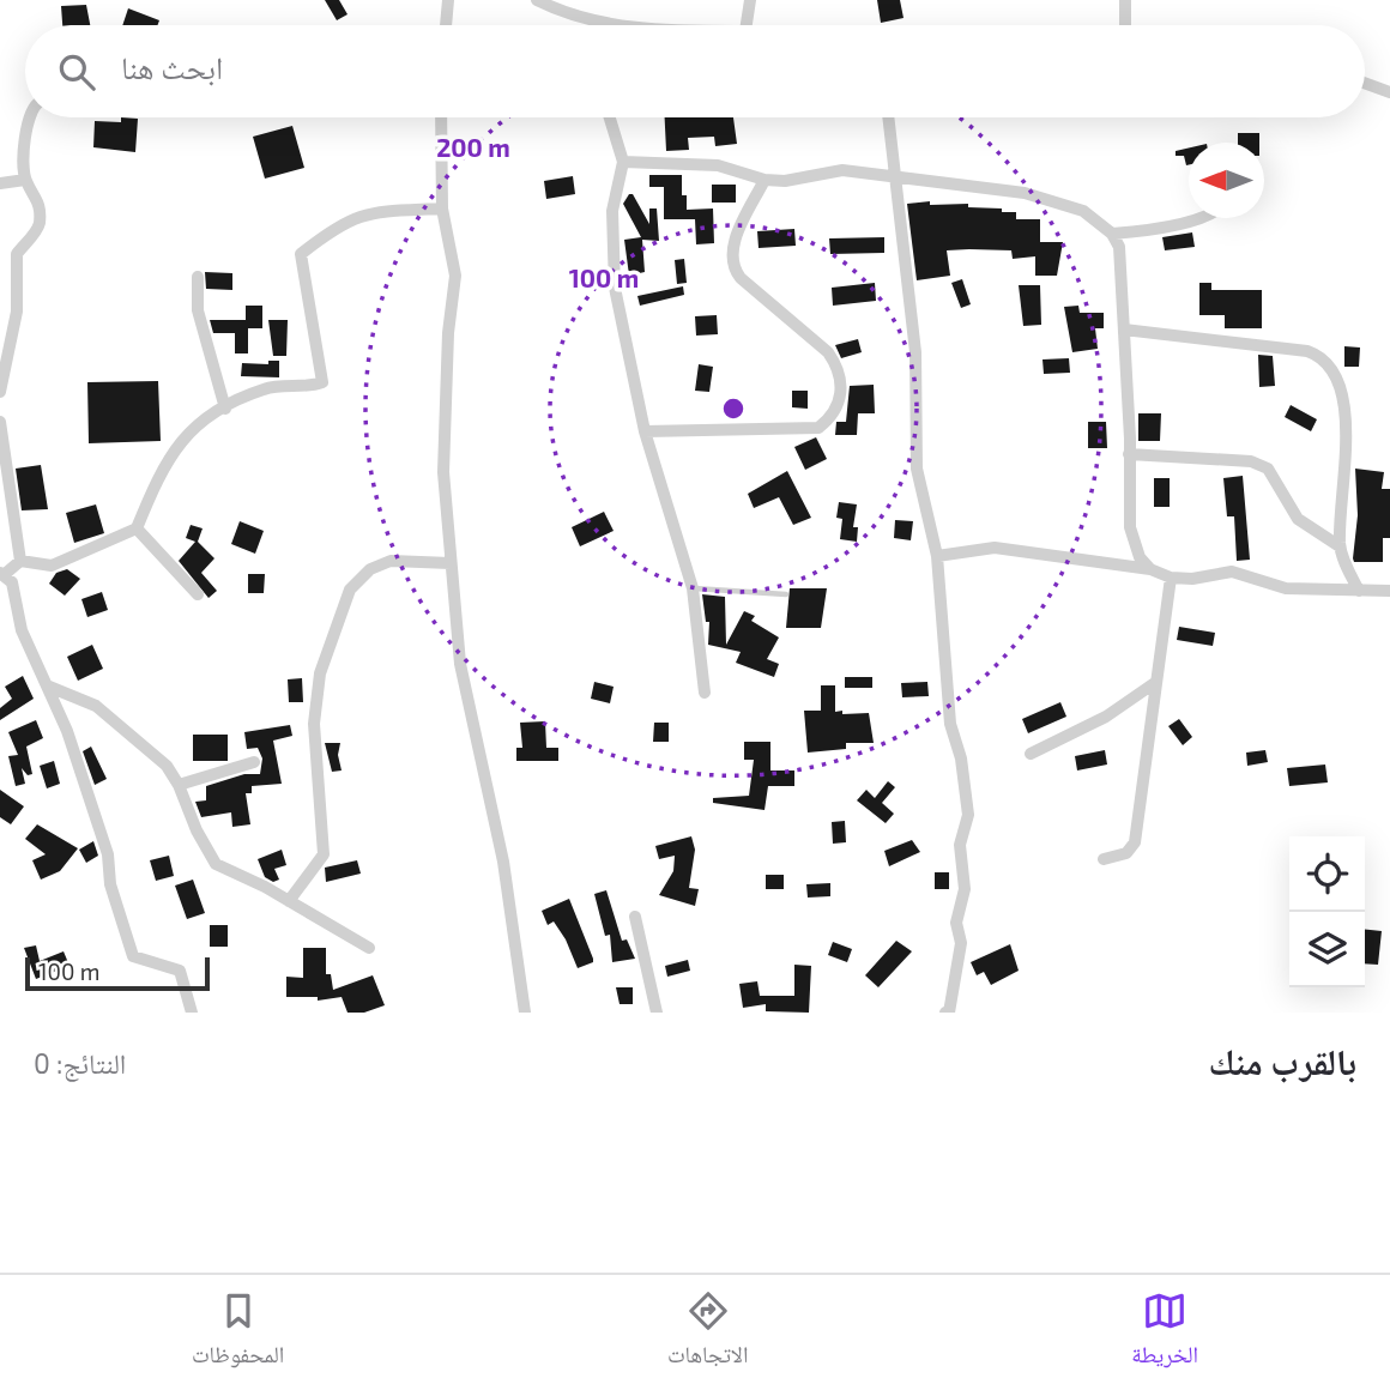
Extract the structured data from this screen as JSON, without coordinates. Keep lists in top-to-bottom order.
{
  "scale_bar": "100 m",
  "north": "left",
  "page": {
    "search": "ابحث هنا",
    "scale": "100 m",
    "heading": ["بالقرب منك", "النتائج: 0"],
    "nav": ["الخريطة", "الاتجاهات", "المحفوظات"]
  },
  "rings": ["200 m", "100 m"]
}
